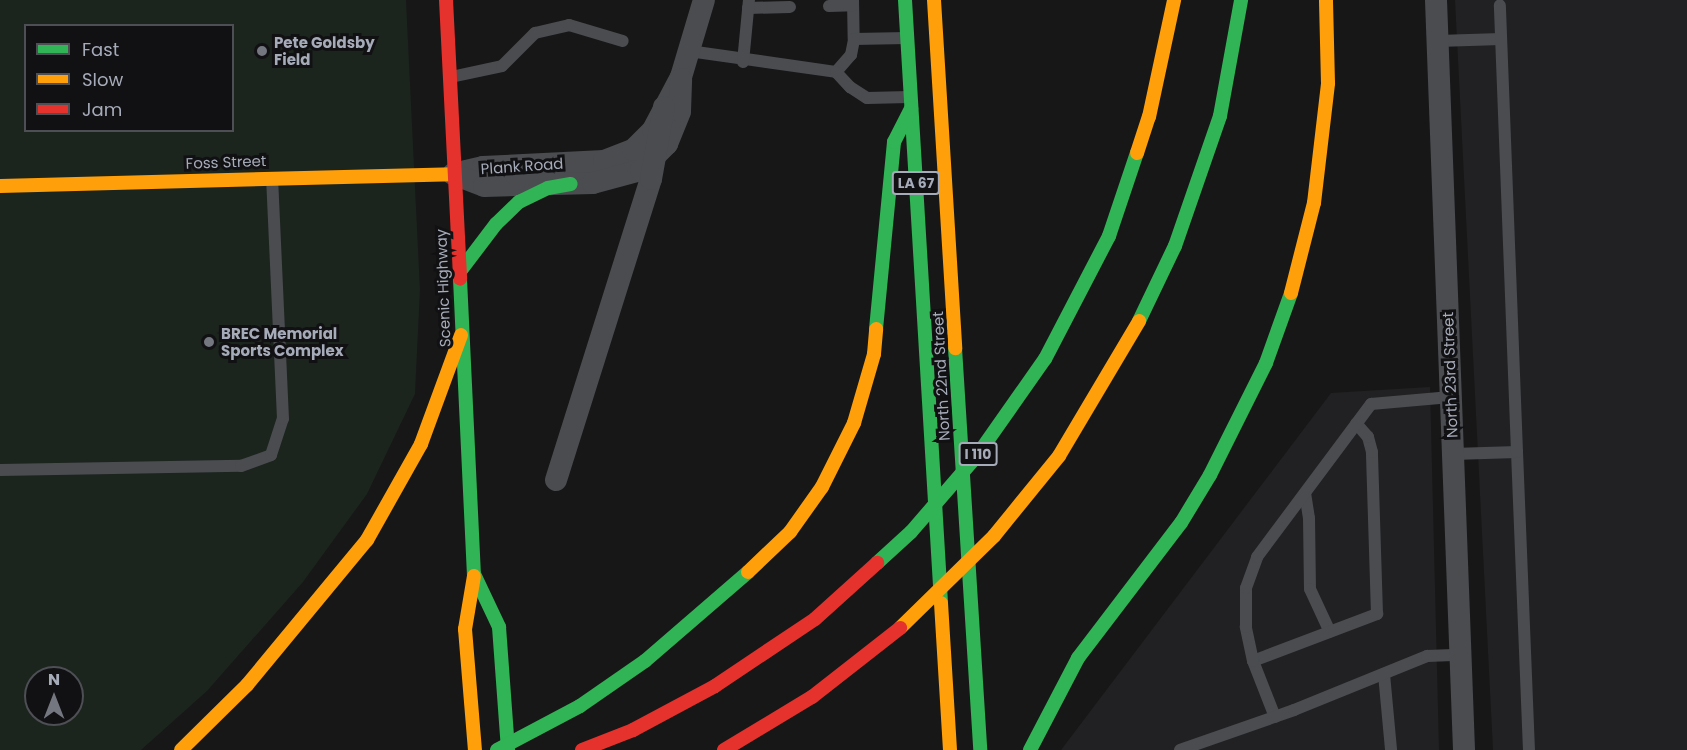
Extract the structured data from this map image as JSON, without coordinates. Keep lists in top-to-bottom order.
{
  "streets": {
    "main road": [
      "Foss Street",
      "LA 67",
      "Scenic Highway",
      "North 22nd Street",
      "I 110"
    ],
    "street": ["Plank Road", "North 23rd Street"]
  },
  "crossings": [
    ["Foss Street", "Plank Road"],
    ["Foss Street", "Scenic Highway"],
    ["Plank Road", "Scenic Highway"]
  ],
  "places": ["Pete Goldsby Field", "BREC Memorial Sports Complex"],
  "legend": ["Fast", "Slow", "Jam"],
  "north": "top"
}
